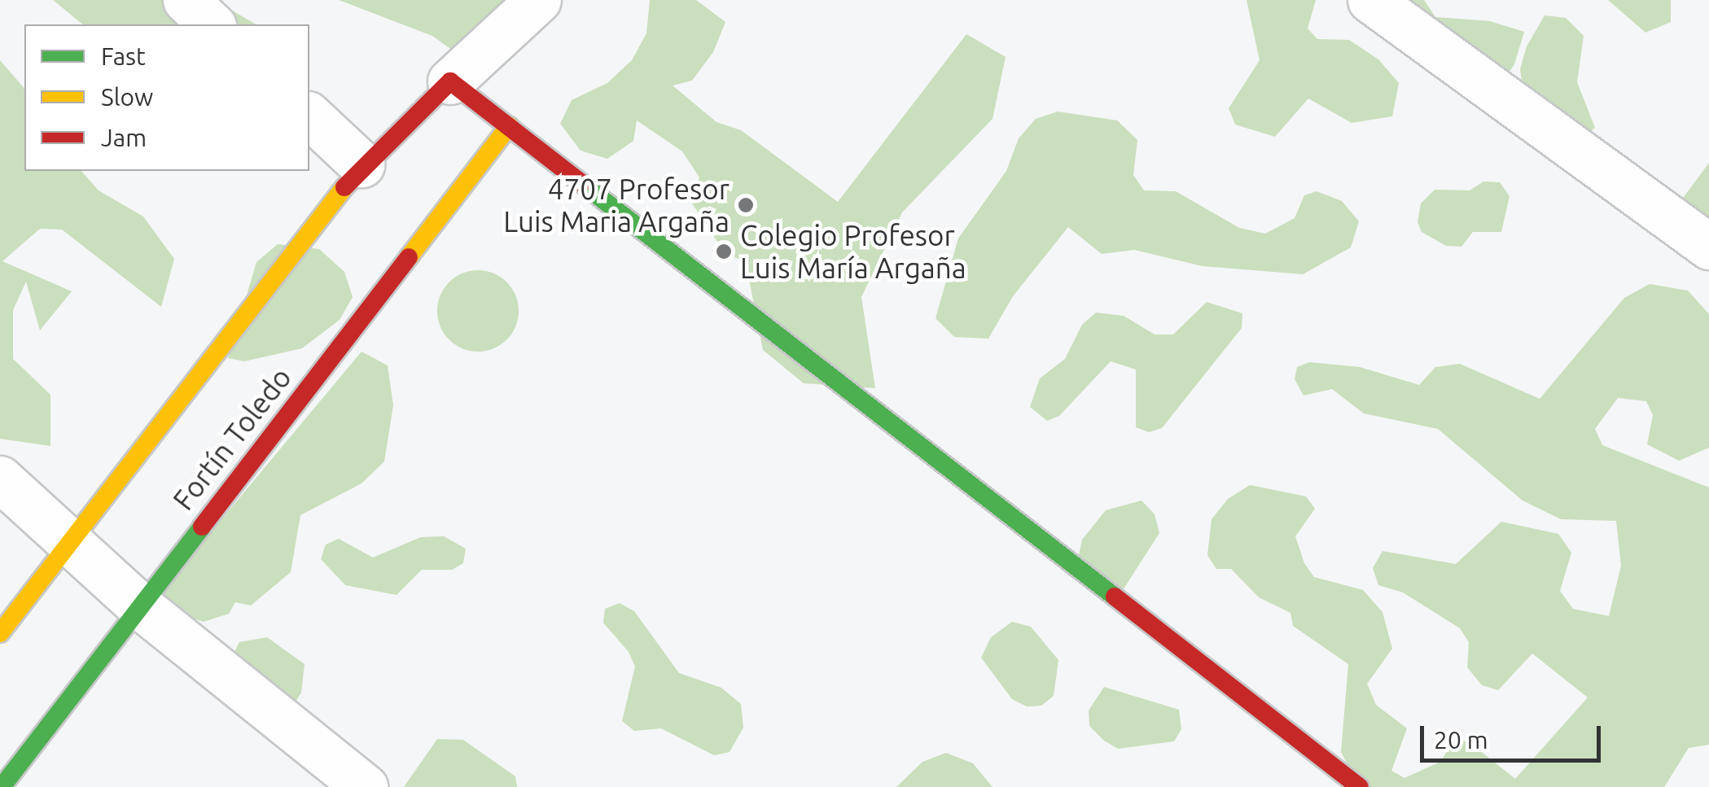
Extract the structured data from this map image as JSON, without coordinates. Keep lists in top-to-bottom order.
{
  "streets": {
    "street": ["Fortín Toledo"]
  },
  "places": ["4707 Profesor Luis Maria Argaña", "Colegio Profesor Luis María Argaña"],
  "legend": ["Fast", "Slow", "Jam"],
  "scale_bar": "20 m"
}
